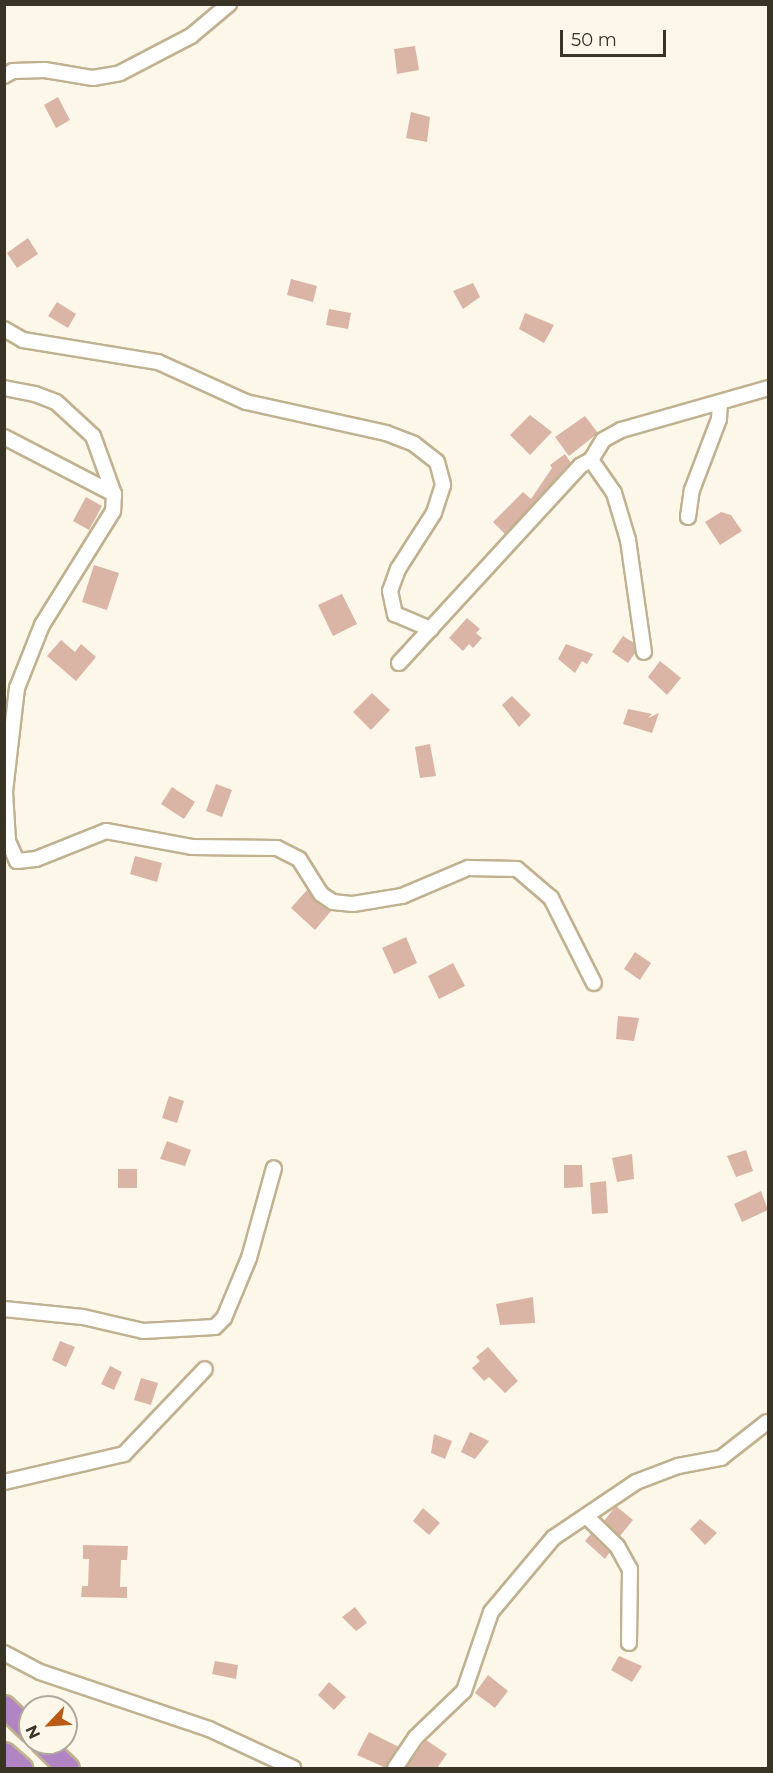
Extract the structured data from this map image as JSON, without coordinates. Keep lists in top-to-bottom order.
{
  "scale_bar": "50 m",
  "north": "bottom left"
}
